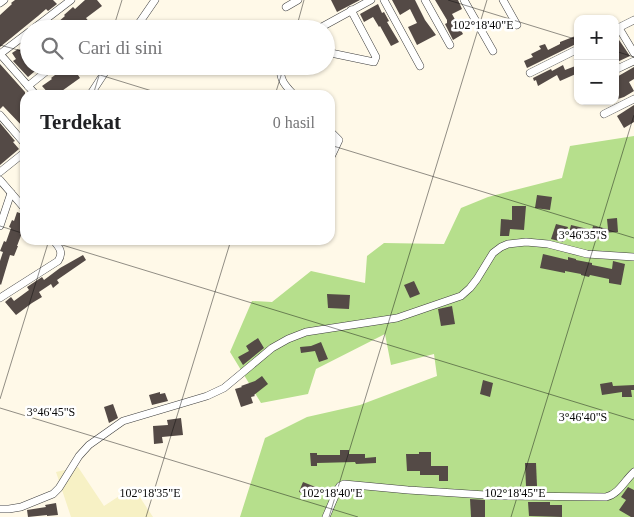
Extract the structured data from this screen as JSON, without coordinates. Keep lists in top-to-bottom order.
{
  "page": {
    "map_buttons": ["+", "−"],
    "search": "Cari di sini",
    "heading": ["Terdekat", "0 hasil"]
  },
  "coordinates": [
    "102°18'40\"E",
    "3°46'35\"S",
    "3°46'45\"S",
    "3°46'40\"S",
    "102°18'35\"E",
    "102°18'45\"E"
  ]
}
